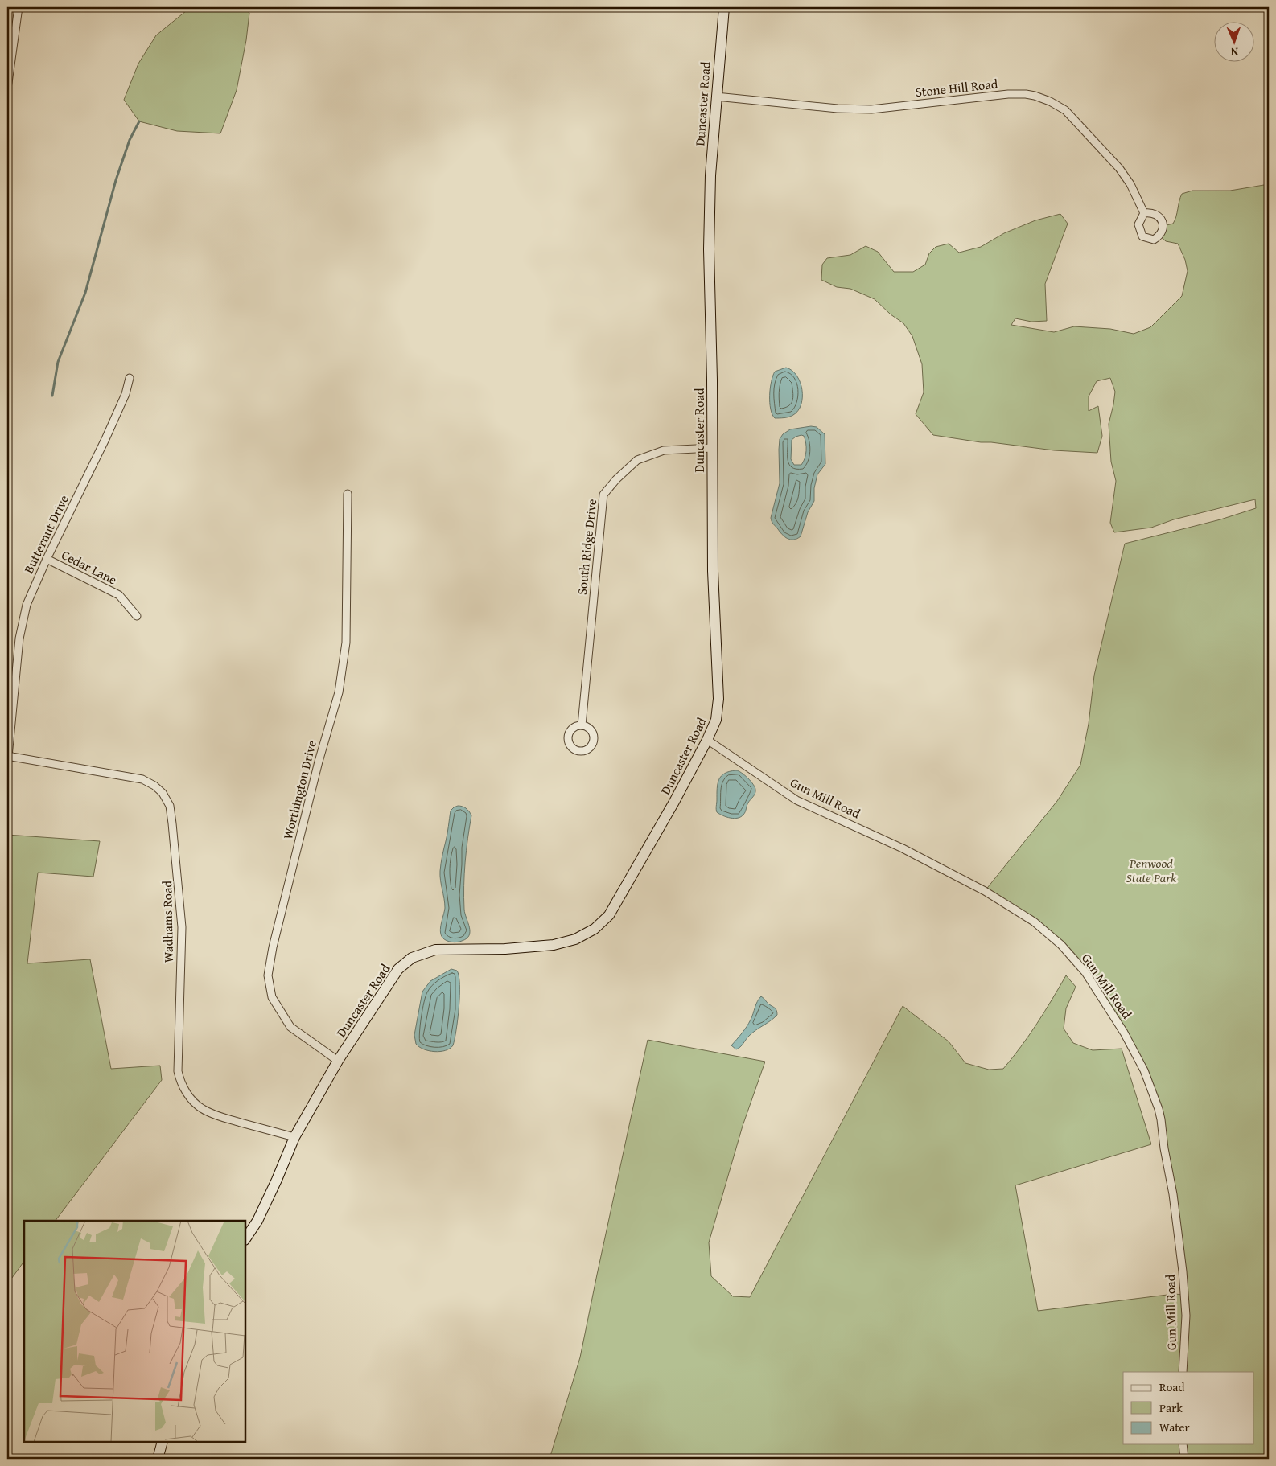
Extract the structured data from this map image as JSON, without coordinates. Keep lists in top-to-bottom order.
{
  "streets": {
    "street": [
      "Stone Hill Road",
      "Duncaster Road",
      "Butternut Drive",
      "South Ridge Drive",
      "Cedar Lane",
      "Worthington Drive",
      "Gun Mill Road",
      "Wadhams Road"
    ]
  },
  "crossings": [
    ["Stone Hill Road", "Duncaster Road"],
    ["Duncaster Road", "South Ridge Drive"],
    ["Duncaster Road", "Worthington Drive"],
    ["Duncaster Road", "Gun Mill Road"],
    ["Duncaster Road", "Wadhams Road"],
    ["Butternut Drive", "Cedar Lane"],
    ["Butternut Drive", "Wadhams Road"]
  ],
  "parks": ["Penwood State Park"],
  "legend": ["Road", "Park", "Water"],
  "north": "bottom"
}
